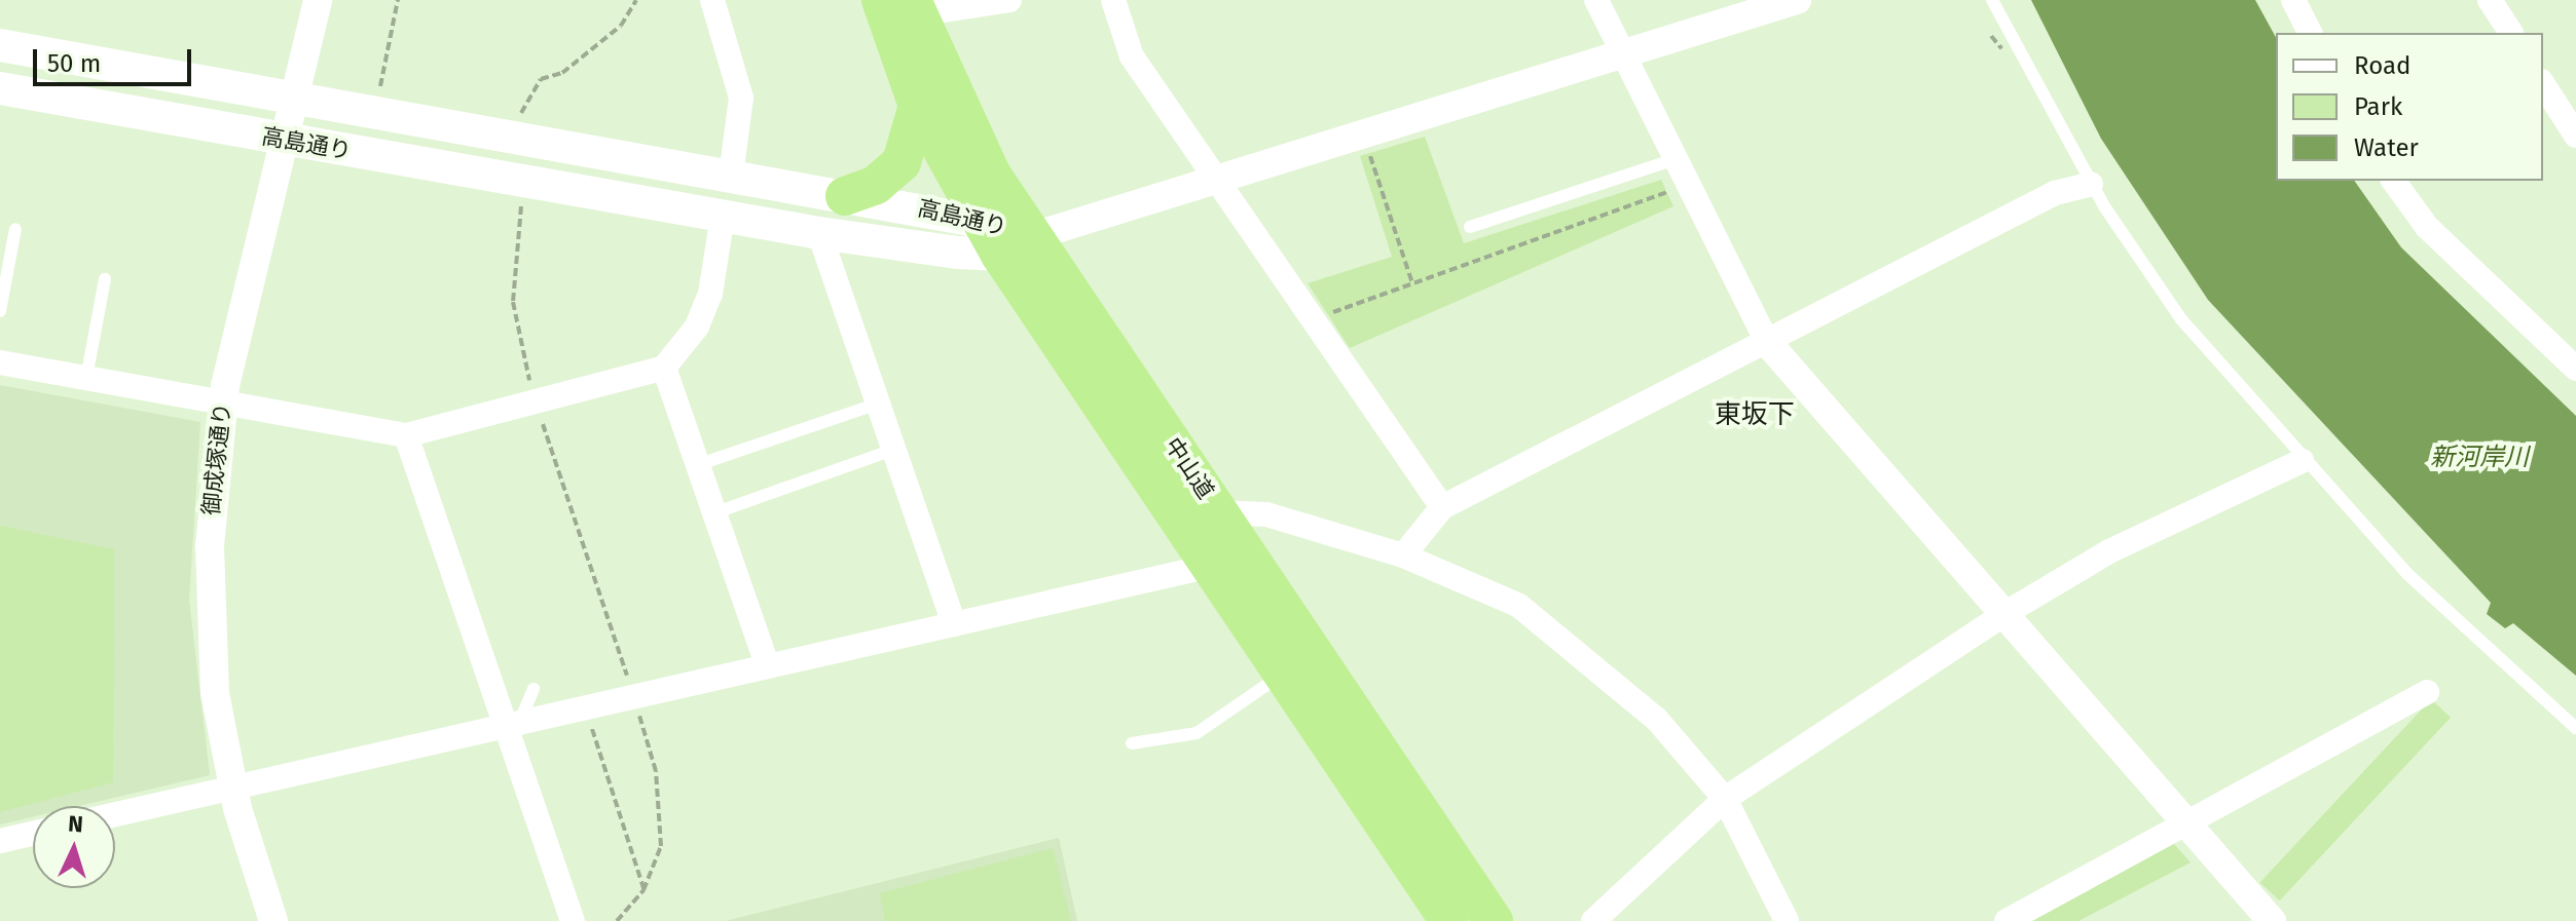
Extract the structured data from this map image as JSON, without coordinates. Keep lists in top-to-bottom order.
{
  "streets": {
    "highway": ["中山道"],
    "main road": ["高島通り"],
    "street": ["御成塚通り"]
  },
  "crossings": [
    ["高島通り", "御成塚通り"],
    ["高島通り", "中山道"]
  ],
  "districts": ["東坂下"],
  "water": ["新河岸川"],
  "legend": ["Road", "Park", "Water"],
  "scale_bar": "50 m",
  "north": "top"
}
